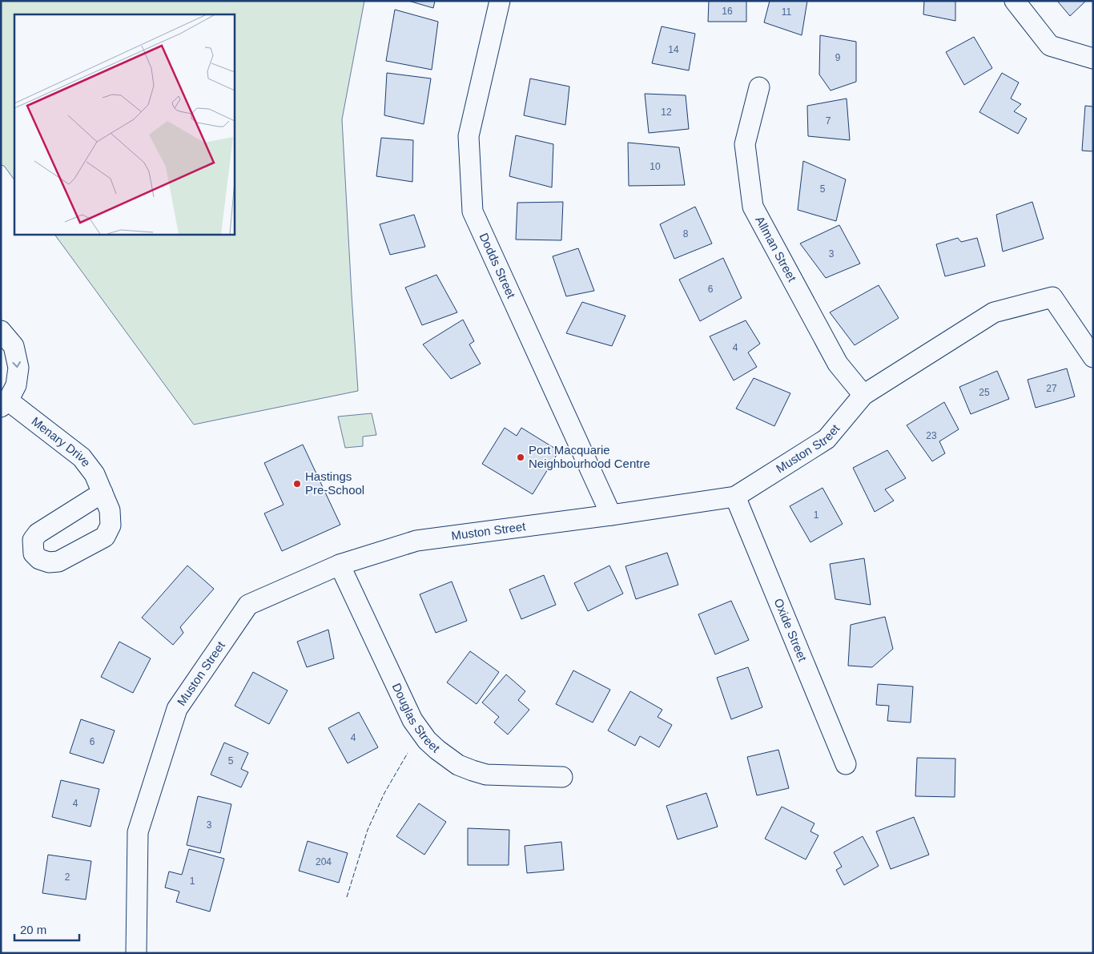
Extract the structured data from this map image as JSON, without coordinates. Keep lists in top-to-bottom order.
{
  "streets": {
    "street": [
      "Allman Street",
      "Dodds Street",
      "Menary Drive",
      "Muston Street",
      "Oxide Street",
      "Douglas Street"
    ]
  },
  "crossings": [
    ["Allman Street", "Muston Street"],
    ["Dodds Street", "Muston Street"],
    ["Muston Street", "Oxide Street"],
    ["Muston Street", "Douglas Street"]
  ],
  "places": ["Port Macquarie Neighbourhood Centre", "Hastings Pre-School"],
  "house_numbers": [
    "16",
    "11",
    "14",
    "9",
    "12",
    "7",
    "10",
    "5",
    "8",
    "3",
    "6",
    "4",
    "27",
    "25",
    "23",
    "1",
    "4",
    "6",
    "5",
    "4",
    "3",
    "204",
    "2",
    "1"
  ],
  "scale_bar": "20 m"
}
